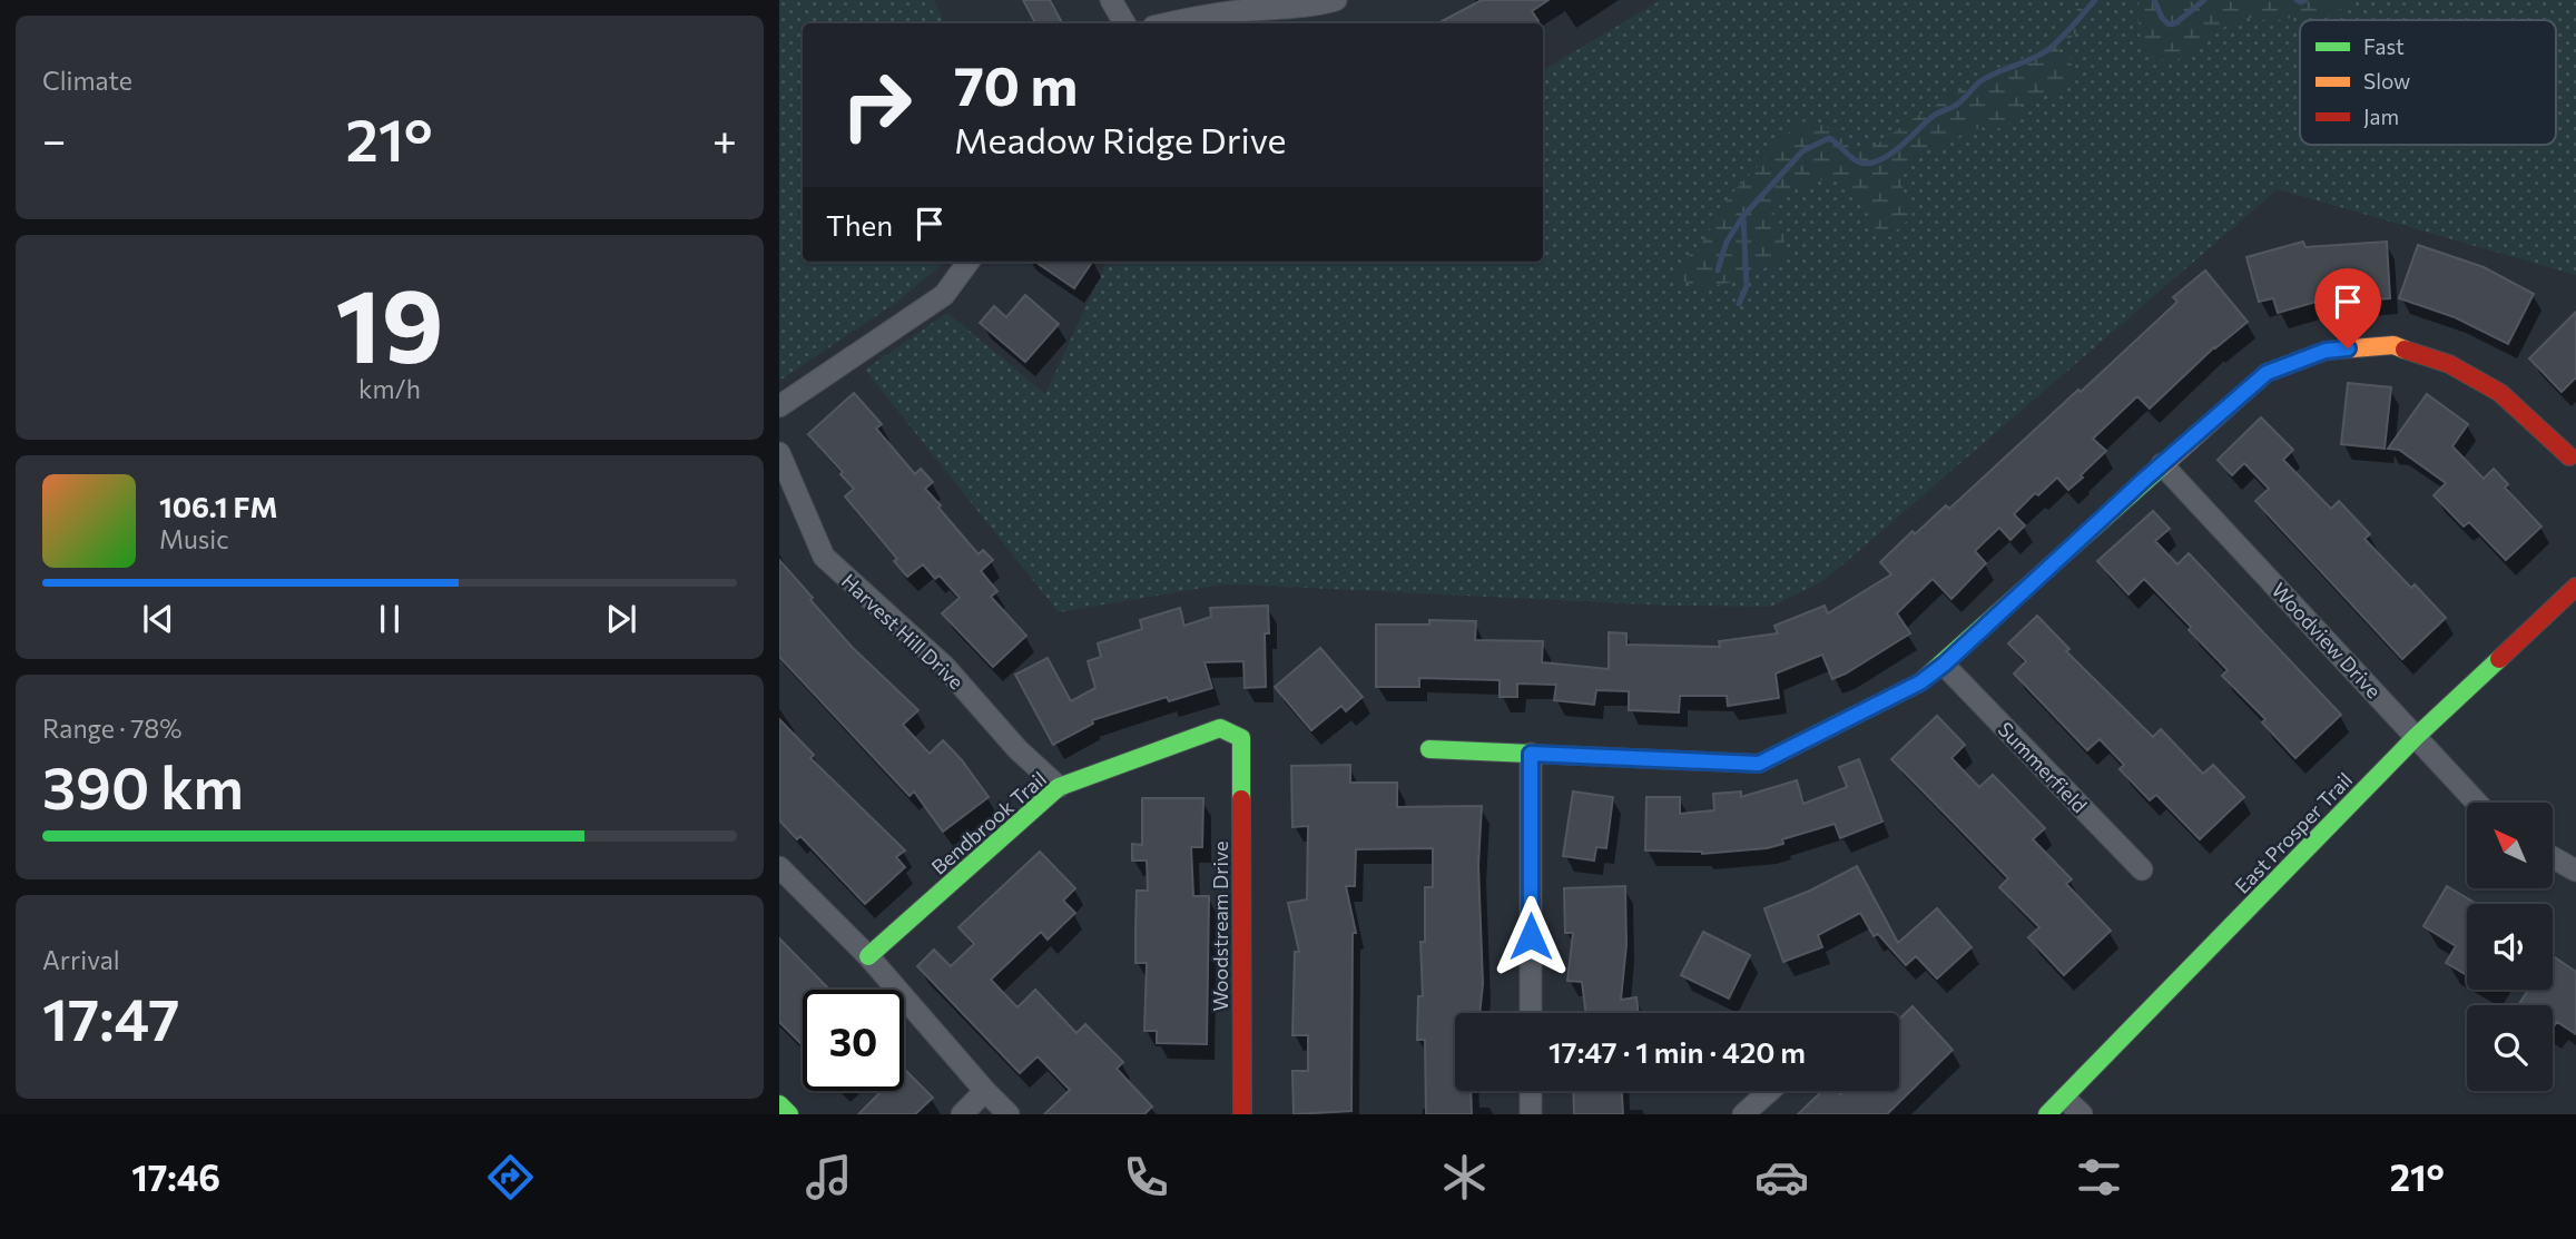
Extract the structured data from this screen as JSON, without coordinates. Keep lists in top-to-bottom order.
{
  "streets": {
    "street": [
      "Harvest Hill Drive",
      "Woodview Drive",
      "Summerfield",
      "Bendbrook Trail",
      "East Prosper Trail",
      "Woodstream Drive"
    ]
  },
  "crossings": [
    ["Harvest Hill Drive", "Bendbrook Trail"],
    ["Woodview Drive", "East Prosper Trail"],
    ["Bendbrook Trail", "Woodstream Drive"]
  ],
  "legend": ["Fast", "Slow", "Jam"],
  "north": "top left",
  "page": {
    "tile": [
      "Climate",
      ["19", "km/h"],
      ["Range · 78%", "390 km"],
      ["Arrival", "17:47"]
    ],
    "turn": ["70 m", "Meadow Ridge Drive"],
    "heat": ["−", "21°", "+"],
    "then": "Then",
    "song": ["106.1 FM", "Music"],
    "limit": "30",
    "trip": "17:47 · 1 min · 420 m",
    "tabs": ["17:46", "21°"]
  }
}
